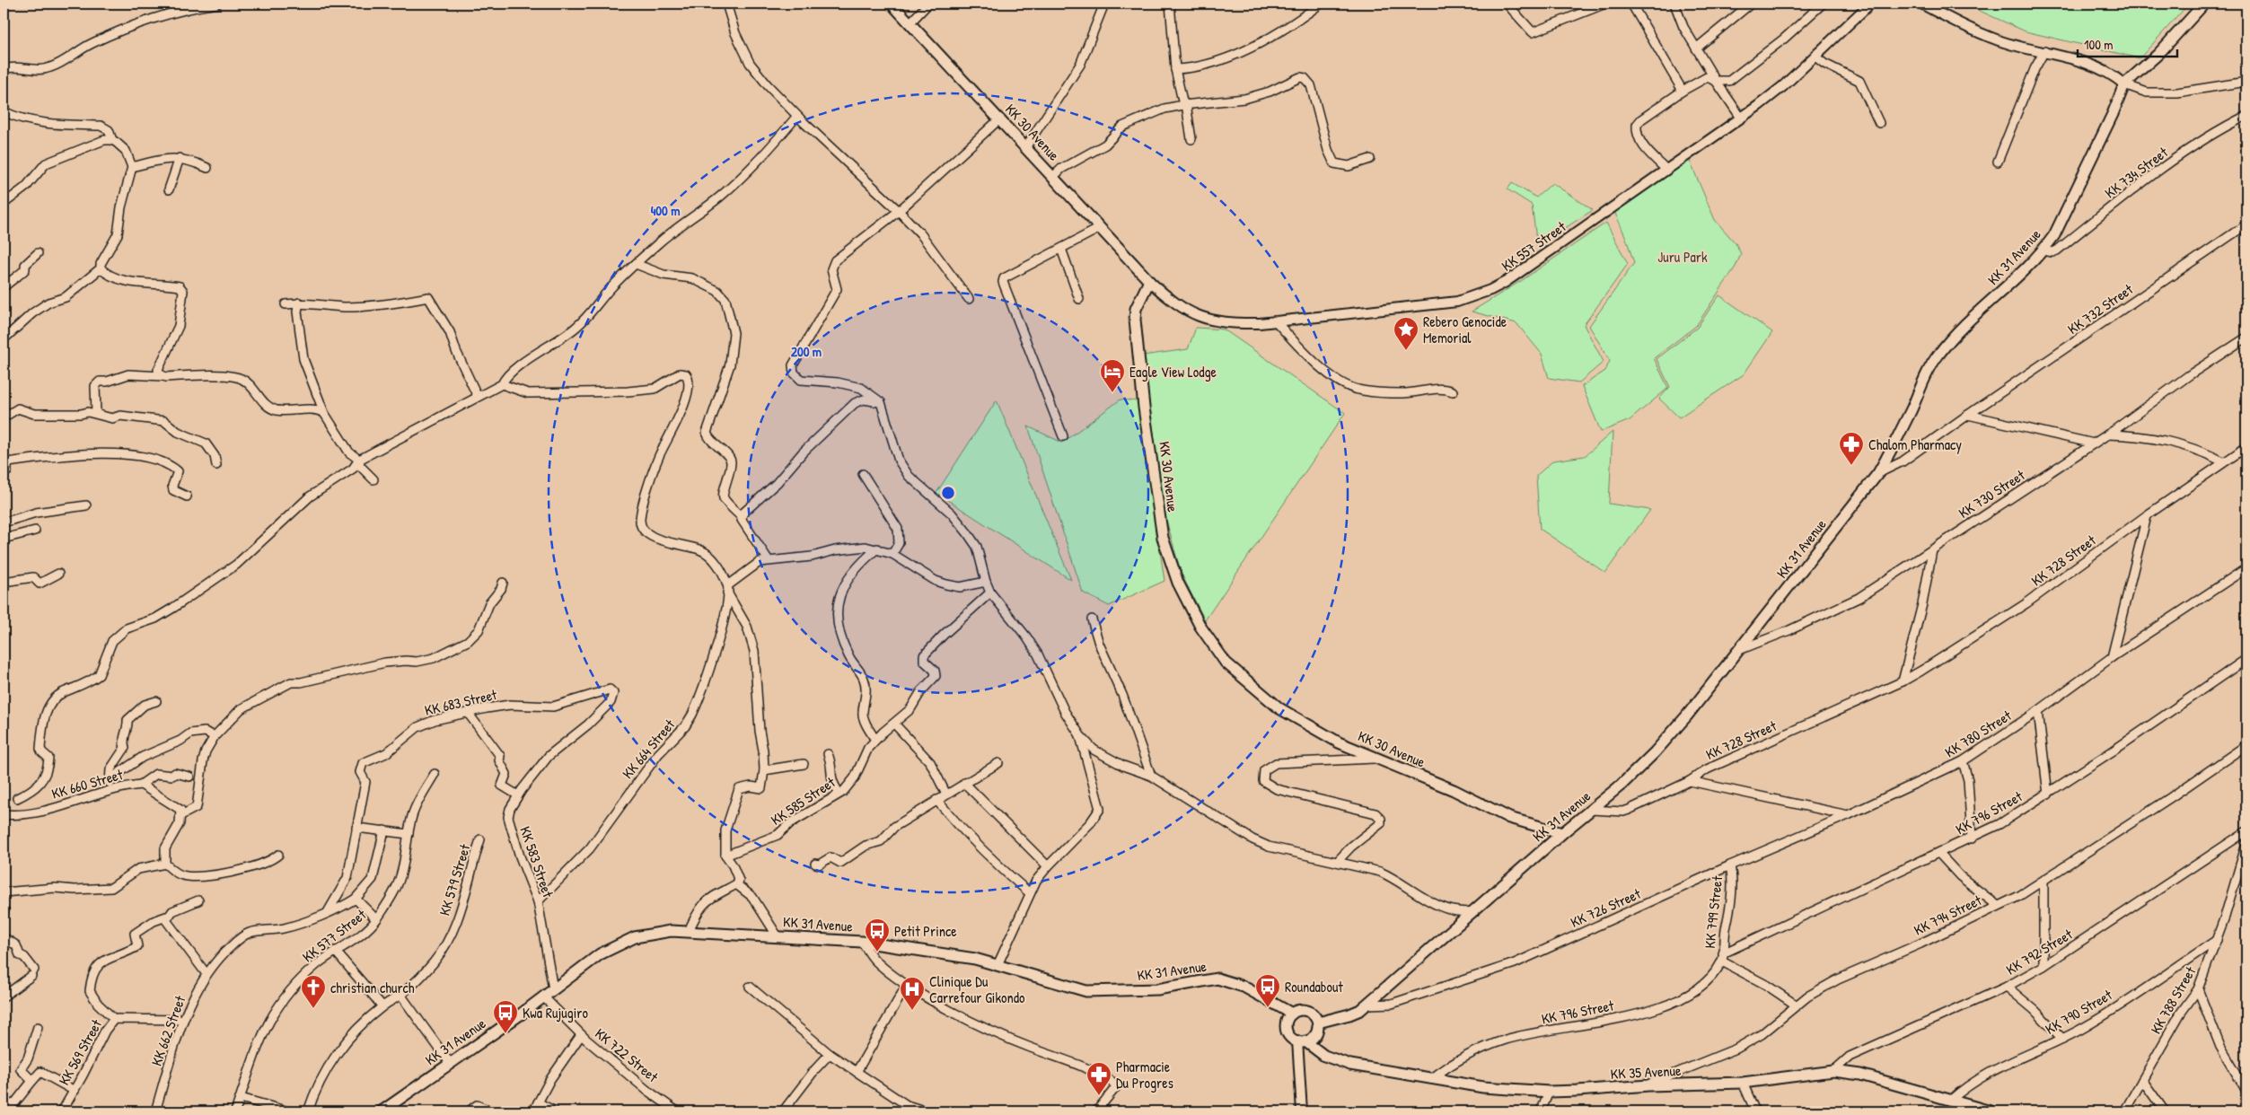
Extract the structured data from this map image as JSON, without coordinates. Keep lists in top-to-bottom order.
{
  "streets": {
    "main road": ["KK 30 Avenue", "KK 31 Avenue", "KK 35 Avenue"],
    "street": [
      "KK 734 Street",
      "KK 557 Street",
      "KK 732 Street",
      "KK 730 Street",
      "KK 728 Street",
      "KK 683 Street",
      "KK 780 Street",
      "KK 664 Street",
      "KK 660 Street",
      "KK 585 Street",
      "KK 796 Street",
      "KK 583 Street",
      "KK 579 Street",
      "KK 726 Street",
      "KK 799 Street",
      "KK 794 Street",
      "KK 577 Street",
      "KK 792 Street",
      "KK 788 Street",
      "KK 790 Street",
      "KK 662 Street",
      "KK 569 Street",
      "KK 722 Street"
    ]
  },
  "crossings": [
    ["KK 30 Avenue", "KK 557 Street"],
    ["KK 30 Avenue", "KK 31 Avenue"],
    ["KK 734 Street", "KK 31 Avenue"],
    ["KK 31 Avenue", "KK 732 Street"],
    ["KK 31 Avenue", "KK 730 Street"],
    ["KK 31 Avenue", "KK 728 Street"],
    ["KK 31 Avenue", "KK 583 Street"],
    ["KK 31 Avenue", "KK 726 Street"],
    ["KK 31 Avenue", "KK 722 Street"],
    ["KK 31 Avenue", "KK 35 Avenue"],
    ["KK 683 Street", "KK 583 Street"],
    ["KK 683 Street", "KK 662 Street"],
    ["KK 780 Street", "KK 726 Street"],
    ["KK 664 Street", "KK 583 Street"],
    ["KK 796 Street", "KK 799 Street"],
    ["KK 796 Street", "KK 35 Avenue"],
    ["KK 726 Street", "KK 799 Street"],
    ["KK 794 Street", "KK 35 Avenue"],
    ["KK 792 Street", "KK 35 Avenue"],
    ["KK 788 Street", "KK 790 Street"],
    ["KK 790 Street", "KK 35 Avenue"],
    ["KK 662 Street", "KK 569 Street"]
  ],
  "parks": ["Juru Park"],
  "places": {
    "place": ["Rebero Genocide Memorial"],
    "hotel": ["Eagle View Lodge"],
    "pharmacy": ["Chalom Pharmacy", "Pharmacie Du Progres"],
    "bus stop": ["Petit Prince", "Roundabout", "Kwa Rujugiro"],
    "church": ["christian church"],
    "hospital": ["Clinique Du Carrefour Gikondo"]
  },
  "scale_bar": "100 m",
  "rings": ["400 m", "200 m"]
}
